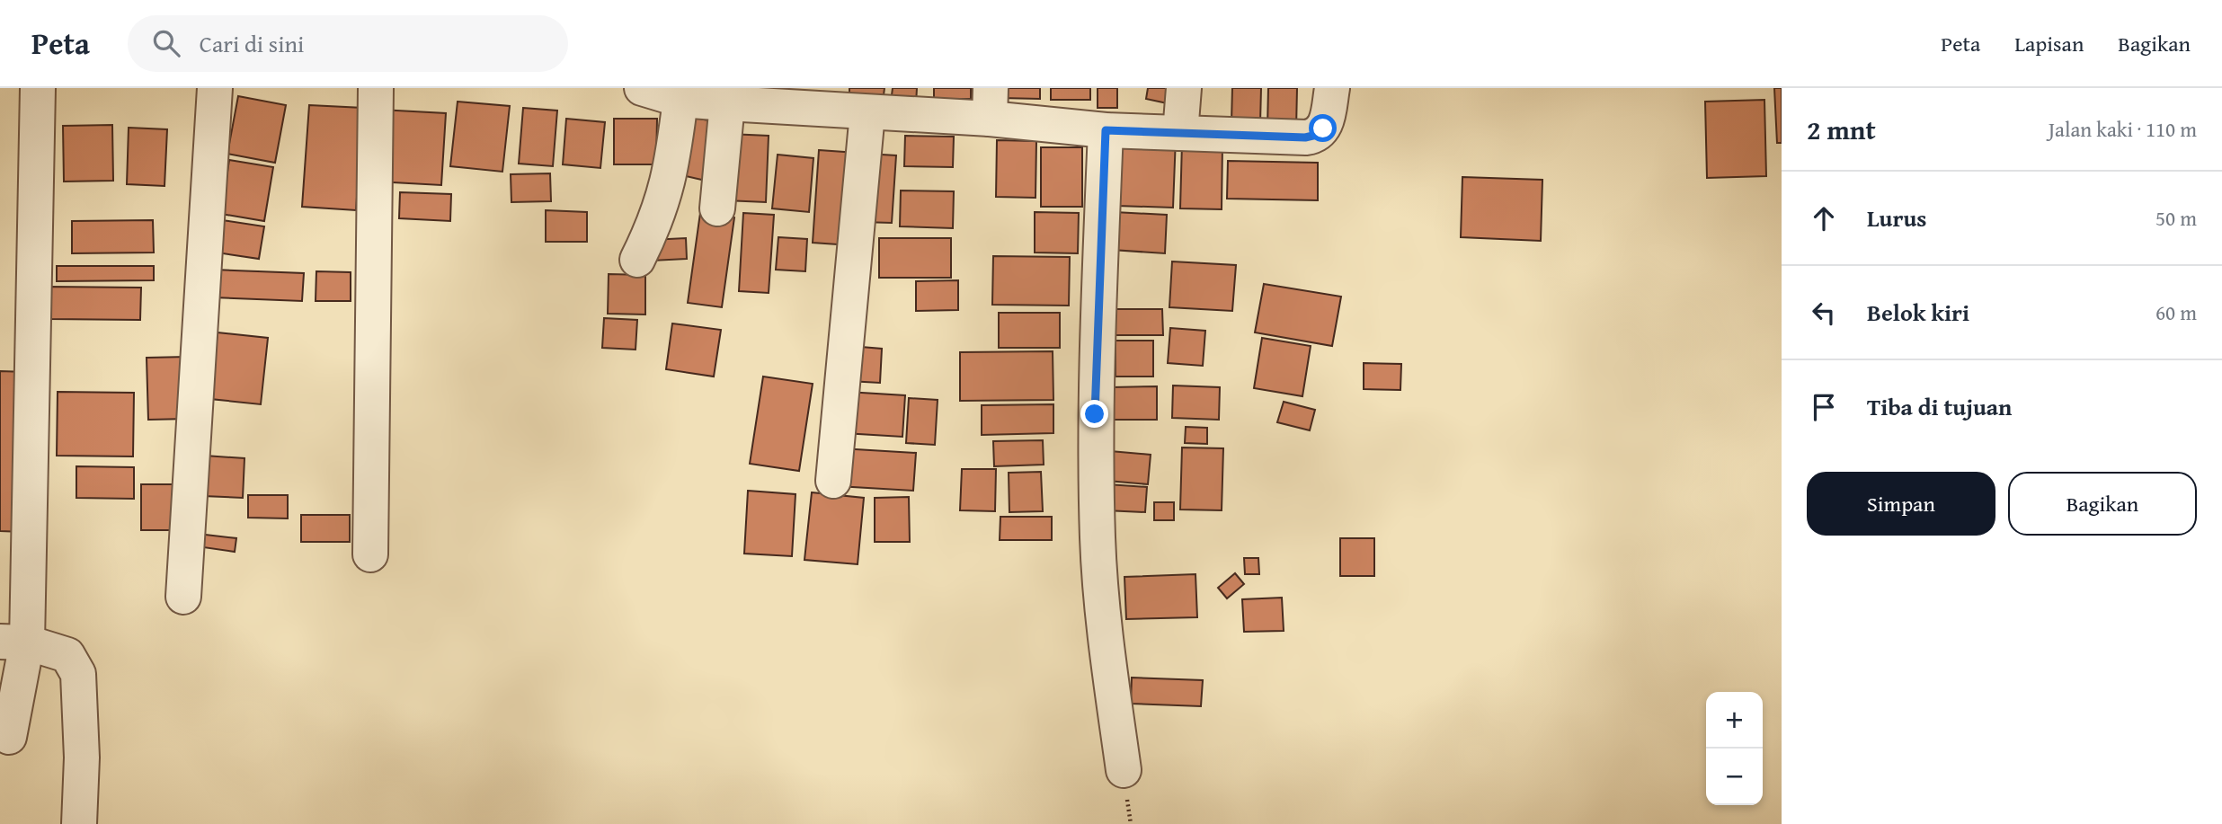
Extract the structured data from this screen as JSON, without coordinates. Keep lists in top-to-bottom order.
{
  "page": {
    "header": "Peta",
    "search": "Cari di sini",
    "nav": ["Peta", "Lapisan", "Bagikan"],
    "heading": ["2 mnt", "Jalan kaki · 110 m"],
    "list": [
      ["Lurus", "50 m"],
      ["Belok kiri", "60 m"],
      "Tiba di tujuan"
    ],
    "buttons": ["Simpan", "Bagikan"],
    "map_buttons": ["+", "−"]
  }
}
